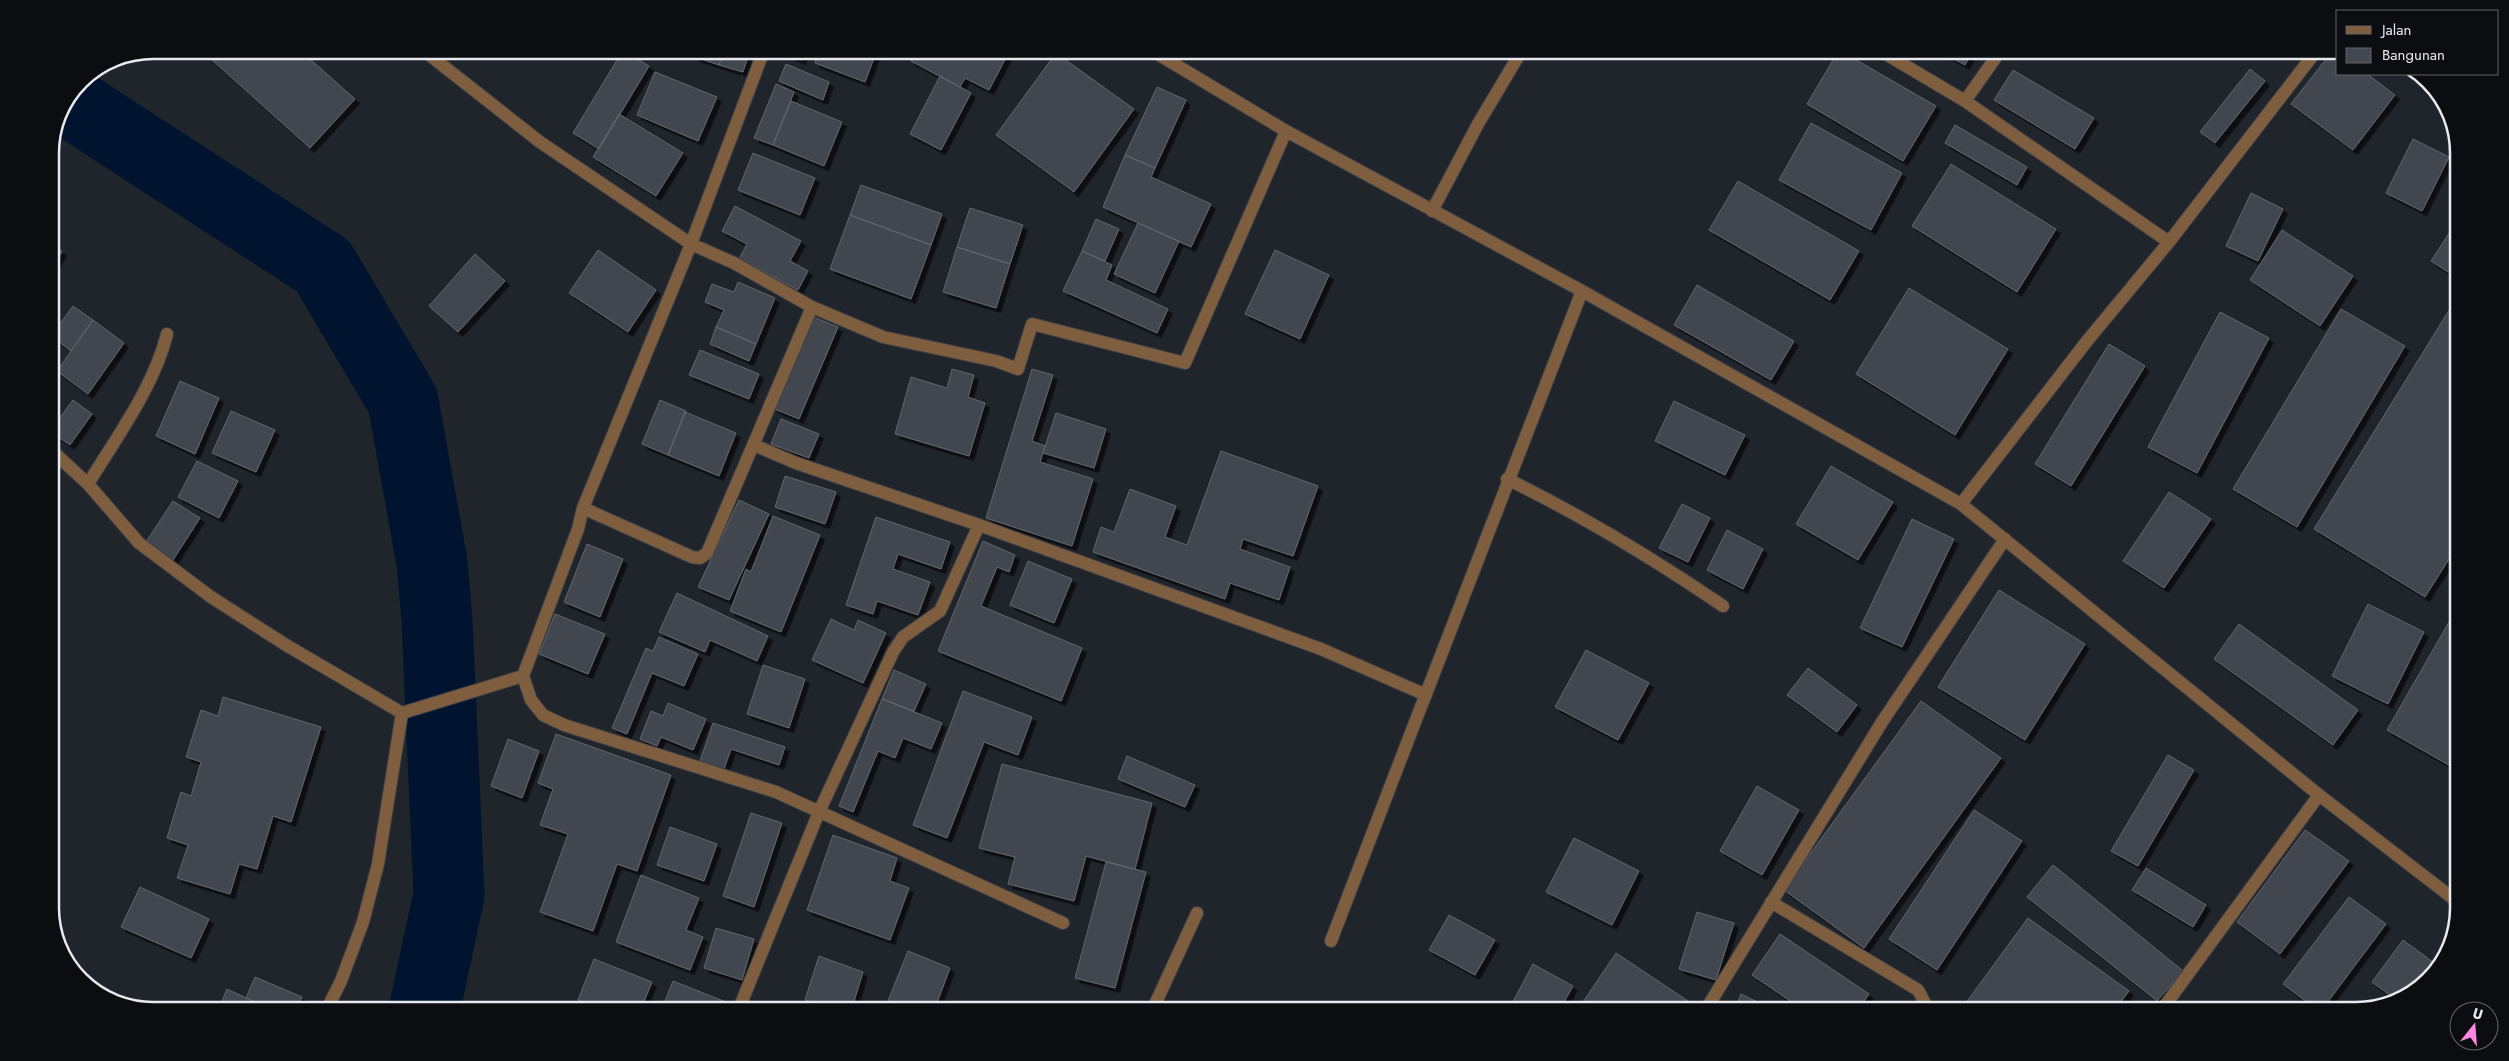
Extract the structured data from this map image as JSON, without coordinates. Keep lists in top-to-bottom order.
{
  "legend": ["Jalan", "Bangunan"],
  "north": "top"
}
